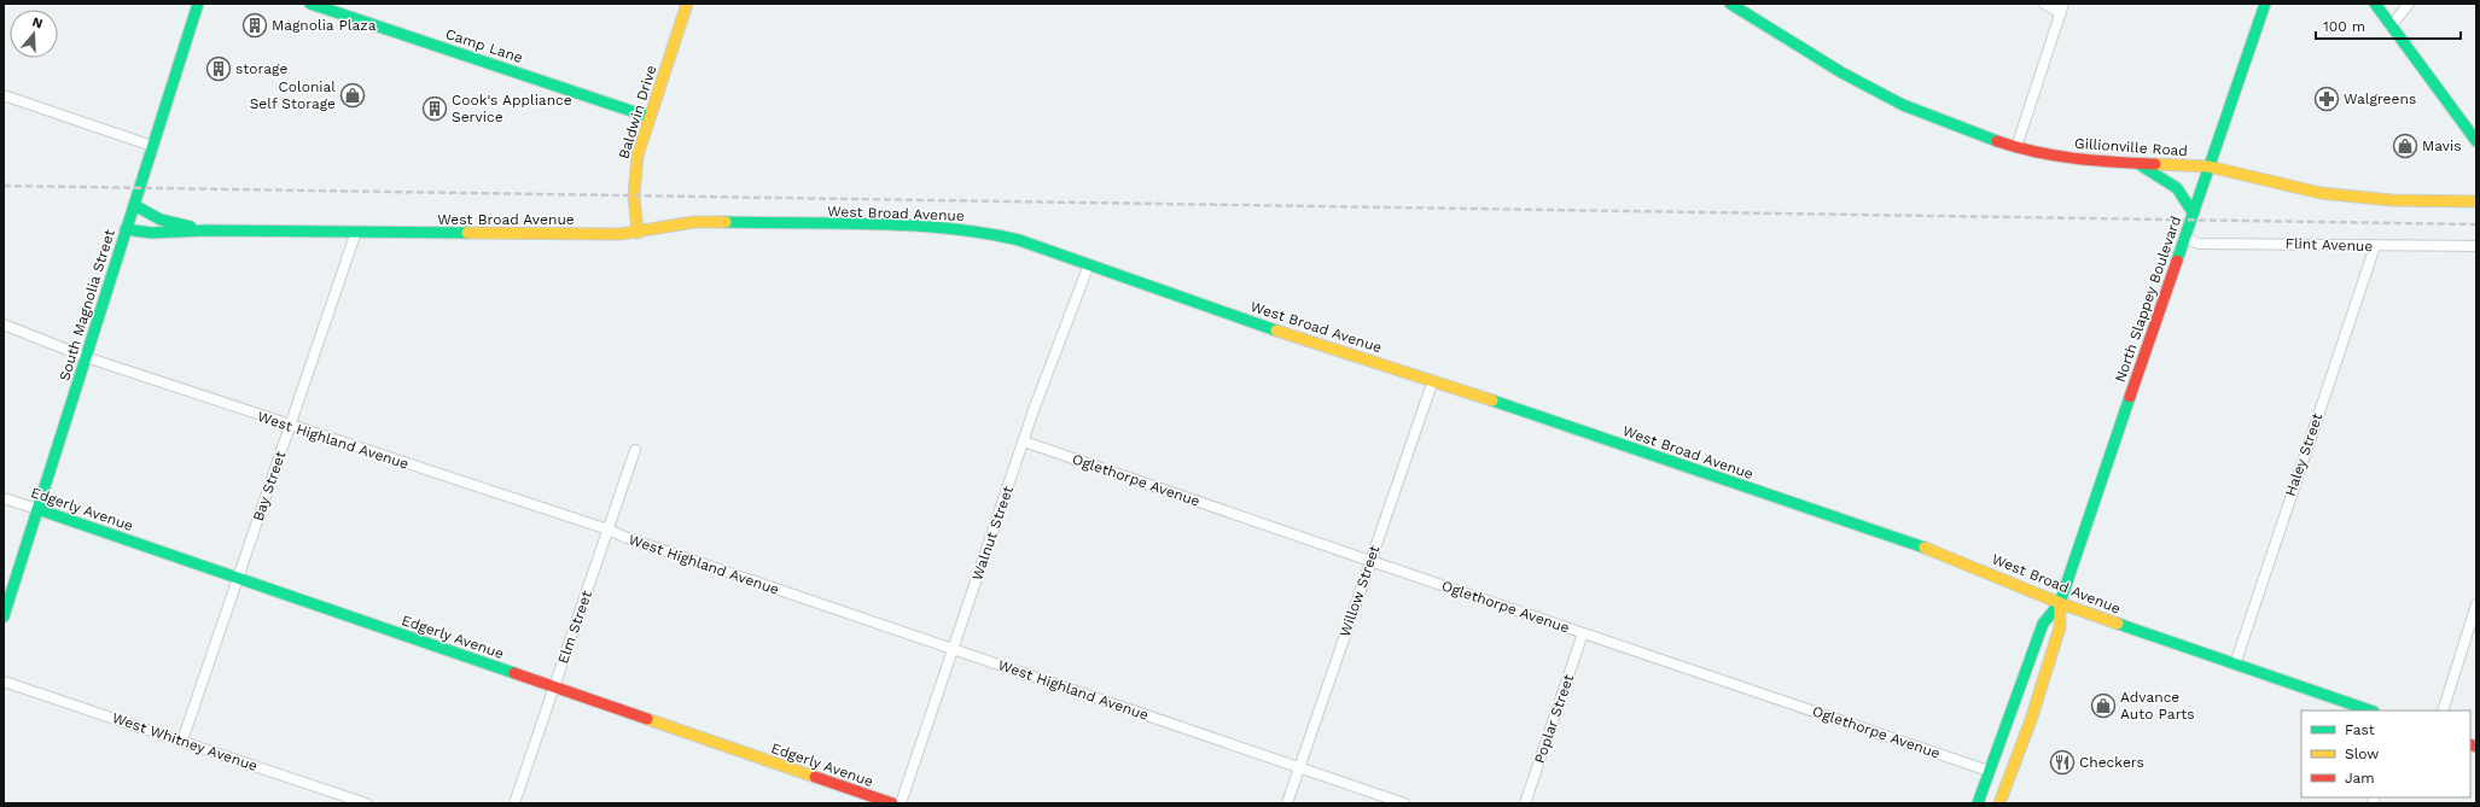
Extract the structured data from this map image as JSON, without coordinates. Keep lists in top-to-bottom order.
{
  "streets": {
    "street": [
      "Camp Lane",
      "Baldwin Drive",
      "Gillionville Road",
      "West Broad Avenue",
      "Flint Avenue",
      "North Slappey Boulevard",
      "South Magnolia Street",
      "West Highland Avenue",
      "Haley Street",
      "Oglethorpe Avenue",
      "Bay Street",
      "Edgerly Avenue",
      "Walnut Street",
      "Willow Street",
      "Elm Street",
      "Poplar Street",
      "West Whitney Avenue"
    ]
  },
  "crossings": [
    ["Camp Lane", "Baldwin Drive"],
    ["Baldwin Drive", "West Broad Avenue"],
    ["Gillionville Road", "North Slappey Boulevard"],
    ["West Broad Avenue", "North Slappey Boulevard"],
    ["West Broad Avenue", "South Magnolia Street"],
    ["West Broad Avenue", "Haley Street"],
    ["West Broad Avenue", "Bay Street"],
    ["West Broad Avenue", "Walnut Street"],
    ["West Broad Avenue", "Willow Street"],
    ["Flint Avenue", "North Slappey Boulevard"],
    ["Flint Avenue", "Haley Street"],
    ["North Slappey Boulevard", "Oglethorpe Avenue"],
    ["South Magnolia Street", "West Highland Avenue"],
    ["South Magnolia Street", "Edgerly Avenue"],
    ["West Highland Avenue", "Bay Street"],
    ["West Highland Avenue", "Walnut Street"],
    ["West Highland Avenue", "Willow Street"],
    ["West Highland Avenue", "Elm Street"],
    ["Oglethorpe Avenue", "Walnut Street"],
    ["Oglethorpe Avenue", "Willow Street"],
    ["Oglethorpe Avenue", "Poplar Street"],
    ["Bay Street", "Edgerly Avenue"],
    ["Bay Street", "West Whitney Avenue"],
    ["Edgerly Avenue", "Elm Street"]
  ],
  "places": {
    "building": ["Magnolia Plaza", "storage", "Cook's Appliance Service"],
    "shop": ["Colonial Self Storage", "Mavis", "Advance Auto Parts"],
    "pharmacy": ["Walgreens"],
    "restaurant": ["Checkers"]
  },
  "legend": ["Fast", "Slow", "Jam"],
  "scale_bar": "100 m",
  "north": "top"
}
